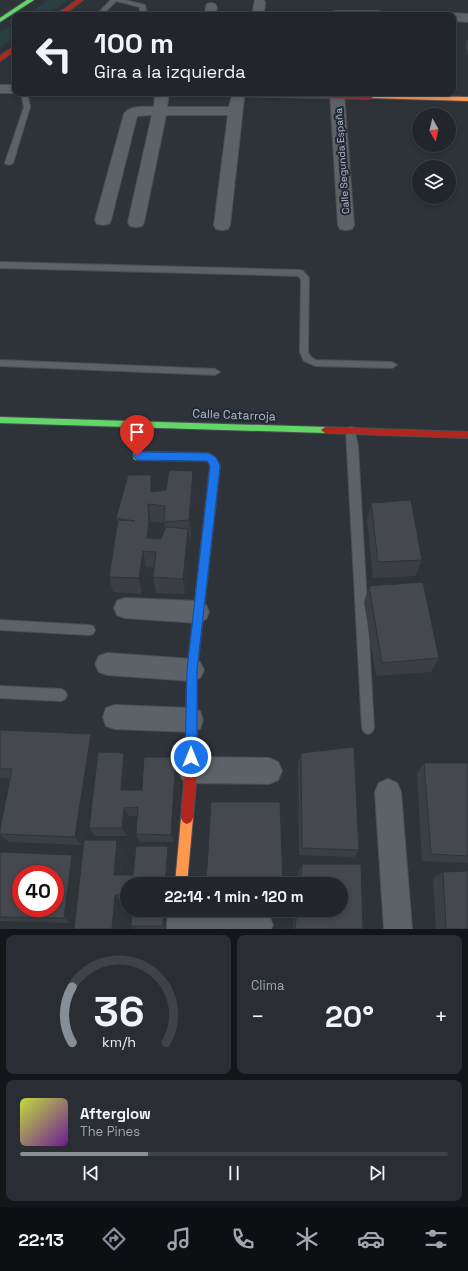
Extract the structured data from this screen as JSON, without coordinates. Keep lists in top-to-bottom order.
{
  "streets": {
    "main road": ["Calle Catarroja"],
    "street": ["Calle Segunda España"]
  },
  "north": "bottom",
  "page": {
    "turn": ["100 m", "Gira a la izquierda"],
    "limit": "40",
    "trip": "22:14 · 1 min · 120 m",
    "tile": "Clima",
    "heat": ["−", "20°", "+"],
    "song": ["Afterglow", "The Pines"],
    "tabs": "22:13",
    "gauge": ["36", "km/h"]
  }
}
